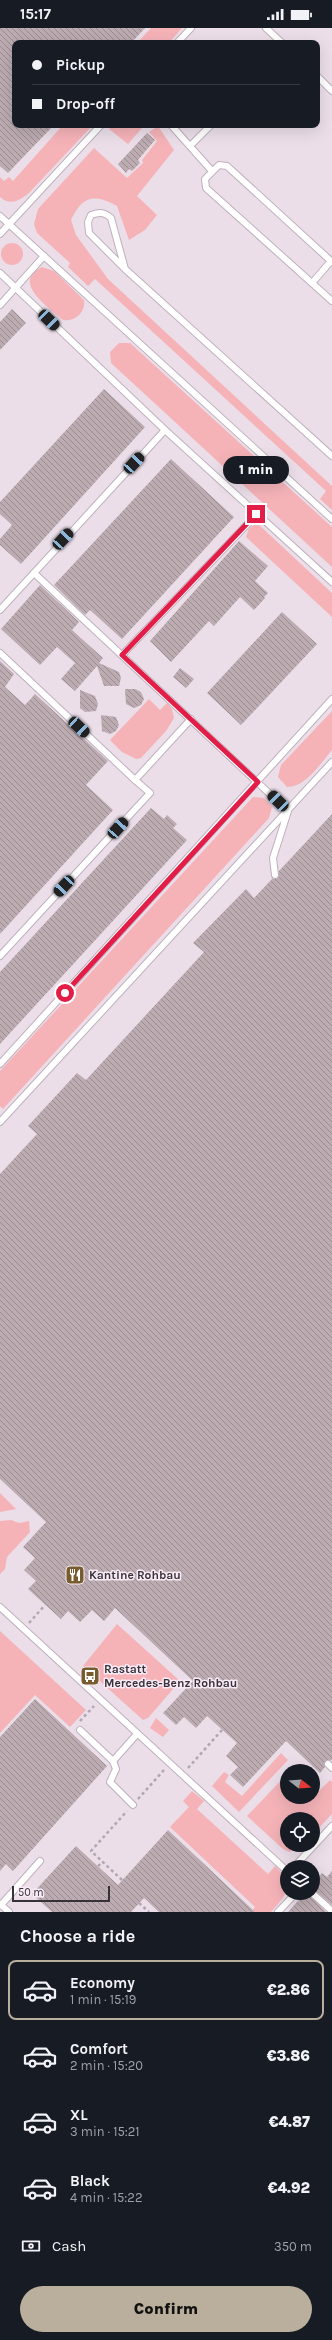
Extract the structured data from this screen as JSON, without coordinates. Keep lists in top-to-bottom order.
{
  "places": {
    "restaurant": ["Kantine Rohbau"],
    "bus stop": ["Rastatt Mercedes-Benz Rohbau"]
  },
  "scale_bar": "50 m",
  "north": "right",
  "page": {
    "status": "15:17",
    "banner": ["Pickup", "Drop-off"],
    "bubble": "1 min",
    "scale": "50 m",
    "heading": "Choose a ride",
    "list": [
      {
        "name": "Economy",
        "note": "1 min · 15:19",
        "value": "€2.86"
      },
      {
        "name": "Comfort",
        "note": "2 min · 15:20",
        "value": "€3.86"
      },
      {
        "name": "XL",
        "note": "3 min · 15:21",
        "value": "€4.87"
      },
      {
        "name": "Black",
        "note": "4 min · 15:22",
        "value": "€4.92"
      }
    ],
    "pay": ["Cash", "350 m"],
    "buttons": "Confirm"
  }
}
